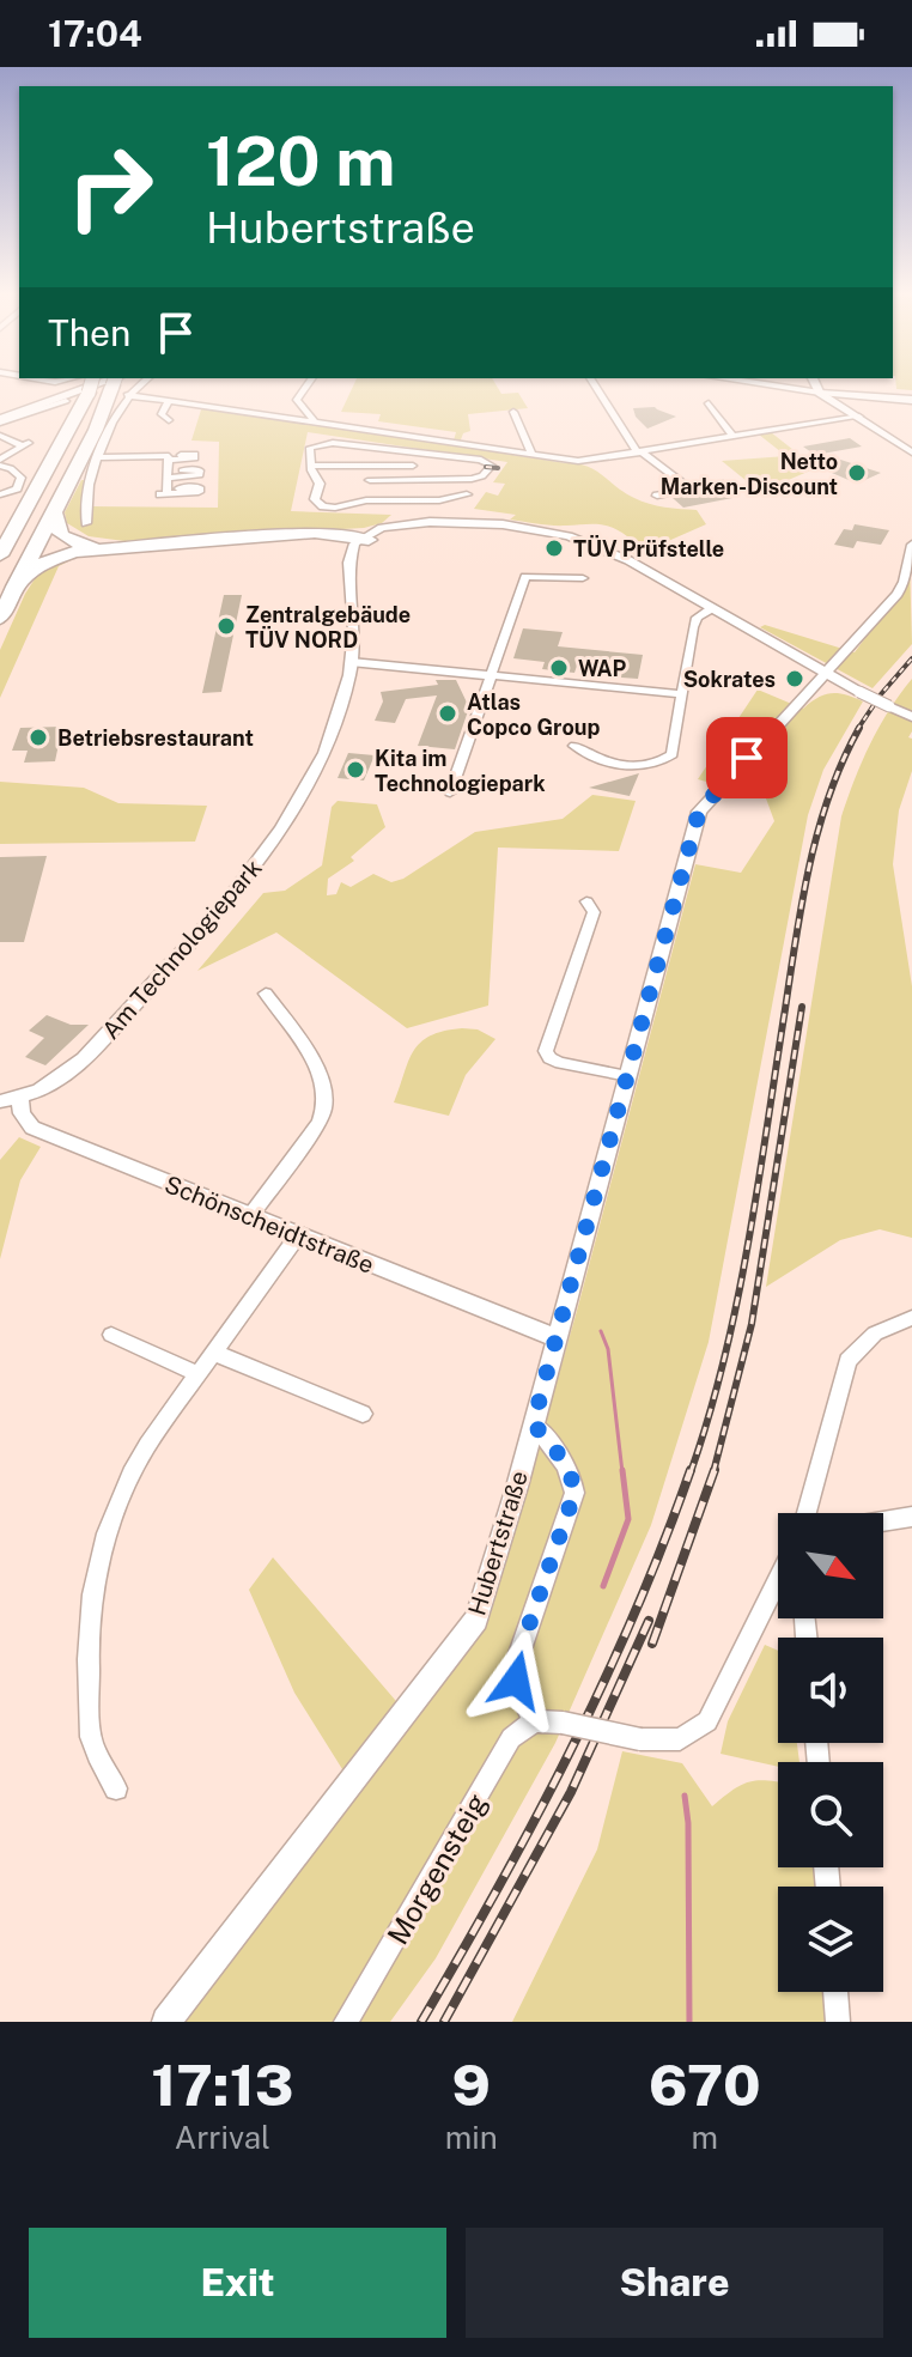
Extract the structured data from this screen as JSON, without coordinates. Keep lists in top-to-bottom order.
{
  "streets": {
    "street": [
      "Am Technologiepark",
      "Schönscheidtstraße",
      "Hubertstraße",
      "Morgensteig"
    ]
  },
  "crossings": [
    ["Am Technologiepark", "Schönscheidtstraße"],
    ["Schönscheidtstraße", "Hubertstraße"]
  ],
  "places": [
    "Netto Marken-Discount",
    "TÜV Prüfstelle",
    "Zentralgebäude TÜV NORD",
    "WAP",
    "Sokrates",
    "Atlas Copco Group",
    "Betriebsrestaurant",
    "Kita im Technologiepark"
  ],
  "north": "bottom right",
  "page": {
    "status": "17:04",
    "turn": ["120 m", "Hubertstraße"],
    "then": "Then",
    "eta": [
      "17:13",
      "Arrival",
      "9",
      "min",
      "670",
      "m"
    ],
    "buttons": ["Exit", "Share"]
  }
}
